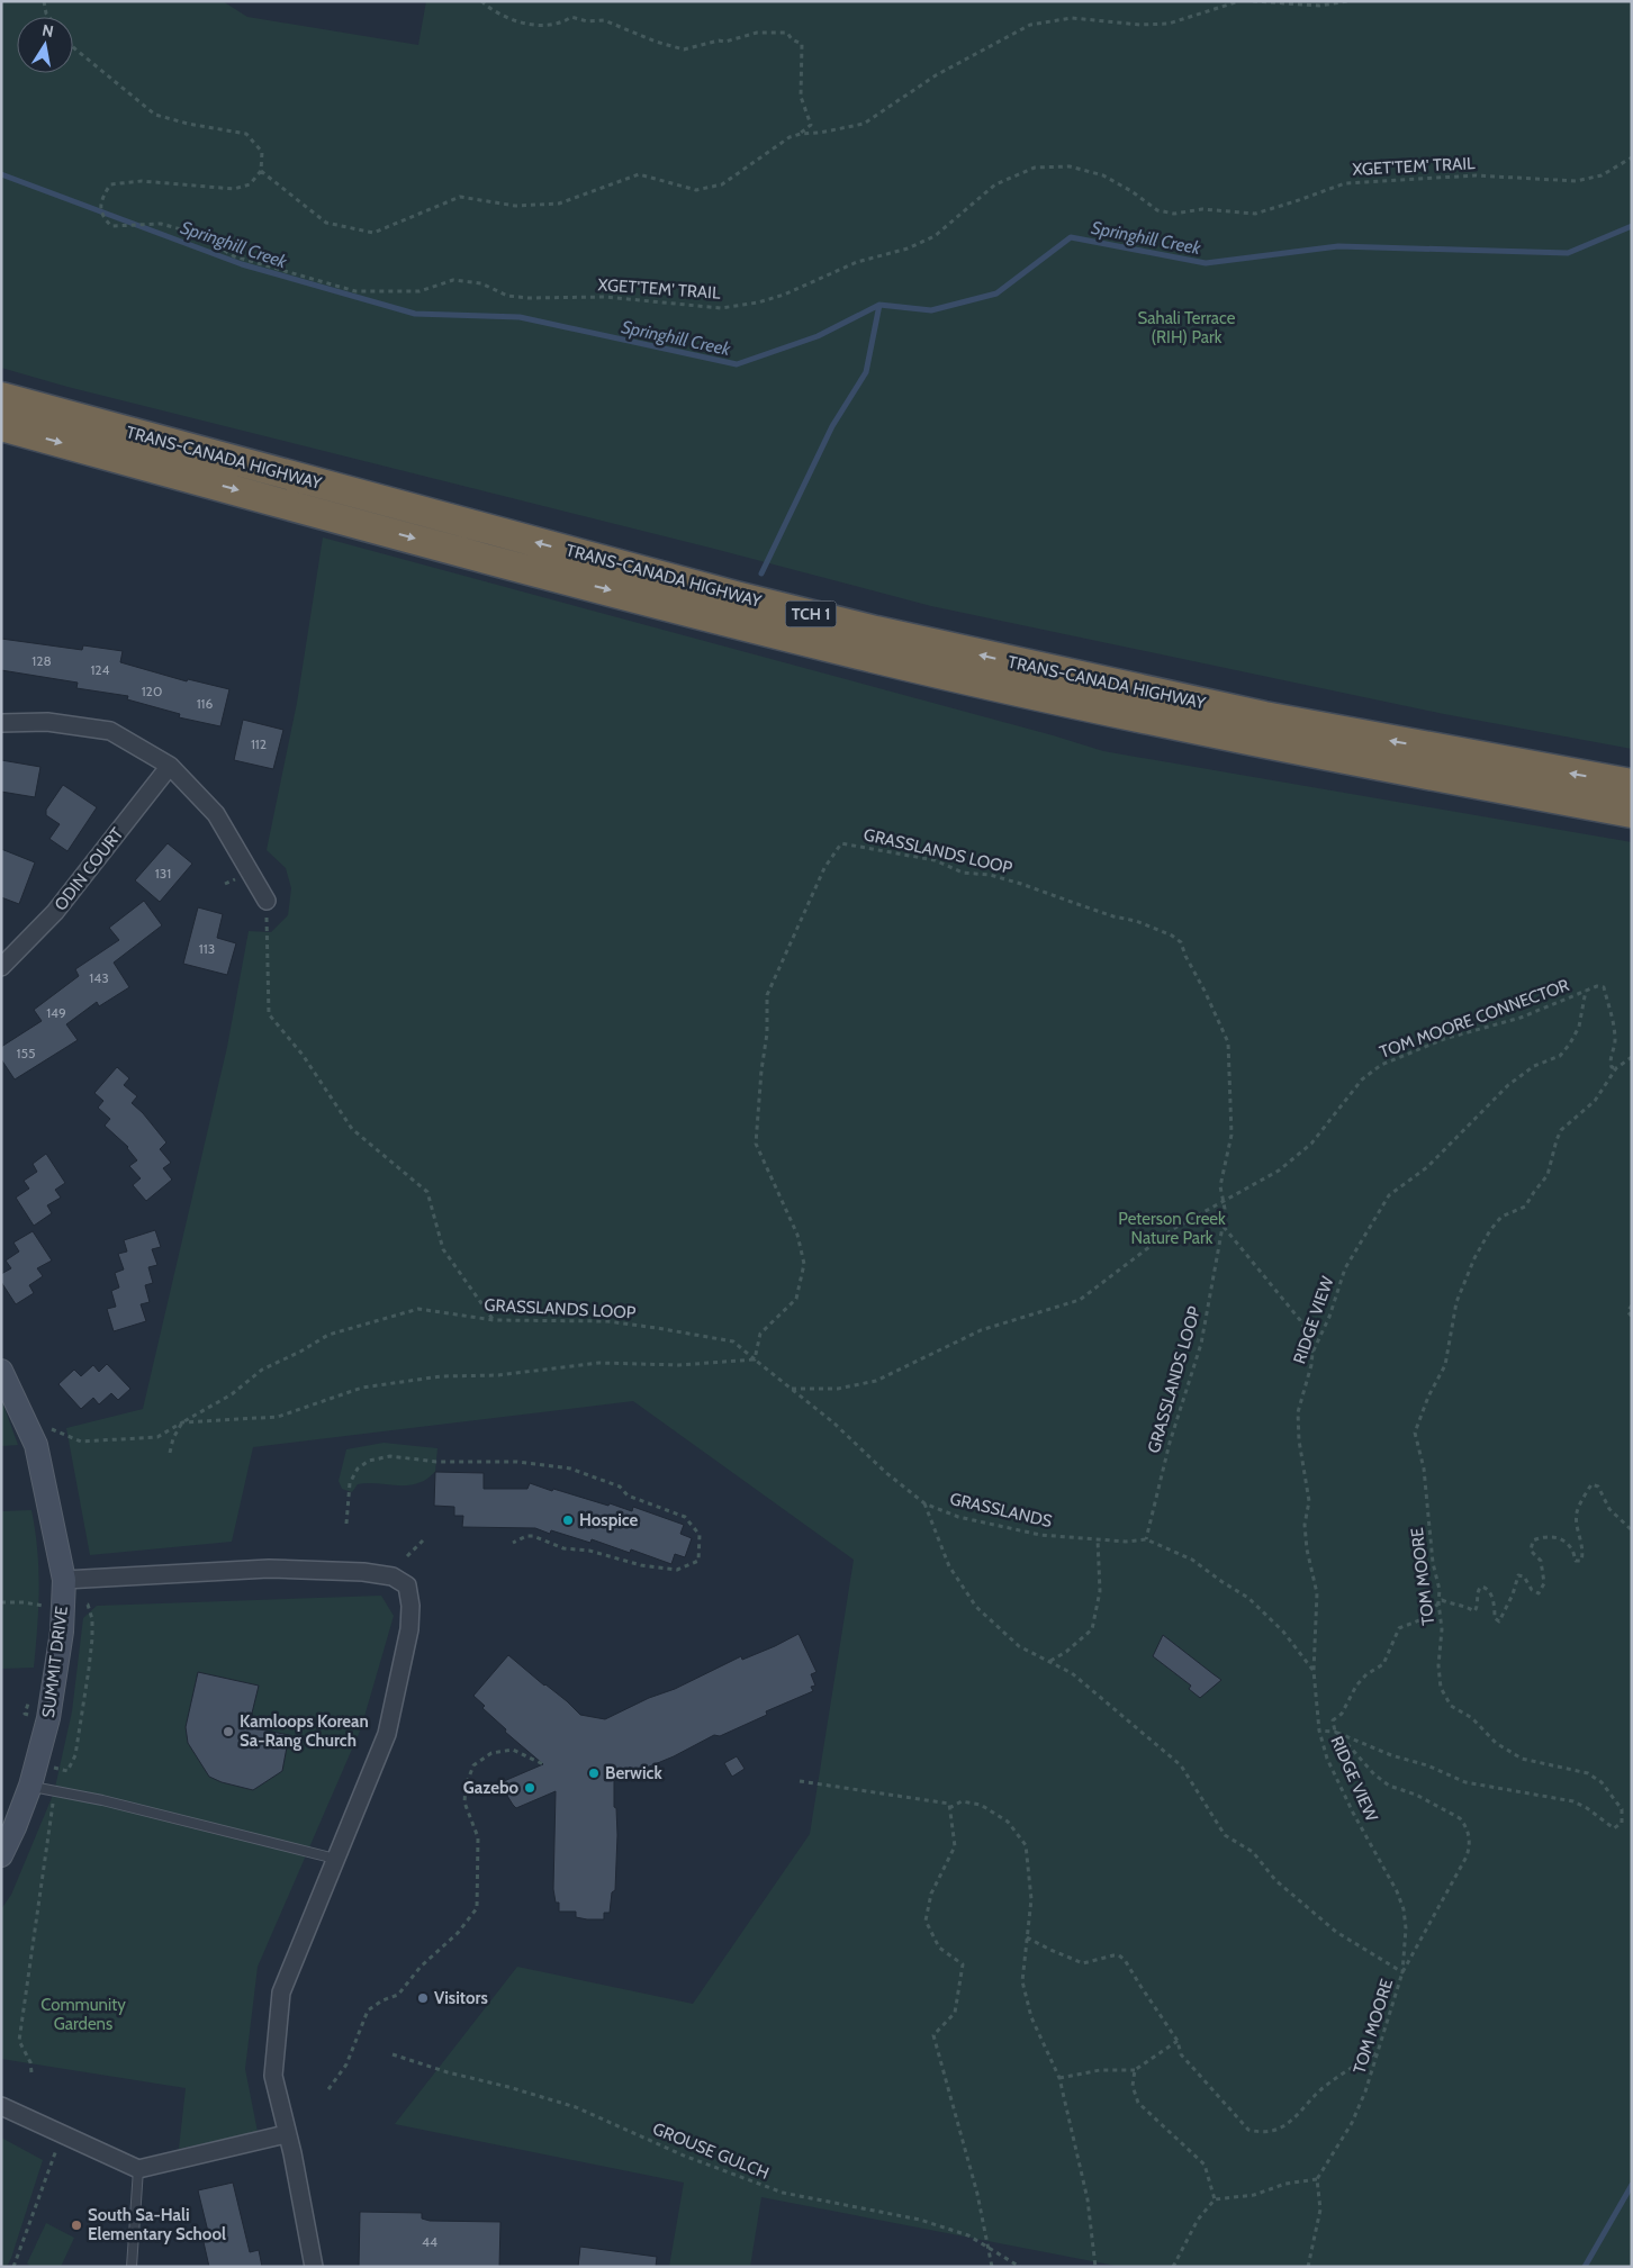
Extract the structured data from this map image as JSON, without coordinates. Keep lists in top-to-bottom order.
{
  "streets": {
    "highway": ["TRANS-CANADA HIGHWAY", "TCH 1"],
    "main road": ["SUMMIT DRIVE"],
    "street": ["ODIN COURT"],
    "path": [
      "XGET'TEM' TRAIL",
      "GRASSLANDS LOOP",
      "TOM MOORE CONNECTOR",
      "RIDGE VIEW",
      "GRASSLANDS",
      "TOM MOORE",
      "GROUSE GULCH"
    ]
  },
  "crossings": [
    ["GRASSLANDS LOOP", "TOM MOORE CONNECTOR"],
    ["GRASSLANDS LOOP", "GRASSLANDS"],
    ["TOM MOORE CONNECTOR", "RIDGE VIEW"],
    ["TOM MOORE CONNECTOR", "GRASSLANDS"],
    ["TOM MOORE CONNECTOR", "TOM MOORE"],
    ["RIDGE VIEW", "GRASSLANDS"],
    ["RIDGE VIEW", "TOM MOORE"]
  ],
  "water": ["Springhill Creek"],
  "parks": ["Sahali Terrace (RIH) Park", "Peterson Creek Nature Park", "Community Gardens"],
  "places": [
    "Hospice",
    "Kamloops Korean Sa-Rang Church",
    "Berwick",
    "Gazebo",
    "Visitors",
    "South Sa-Hali Elementary School"
  ],
  "house_numbers": [
    "128",
    "124",
    "120",
    "116",
    "112",
    "131",
    "113",
    "143",
    "149",
    "155",
    "44"
  ],
  "north": "top"
}
